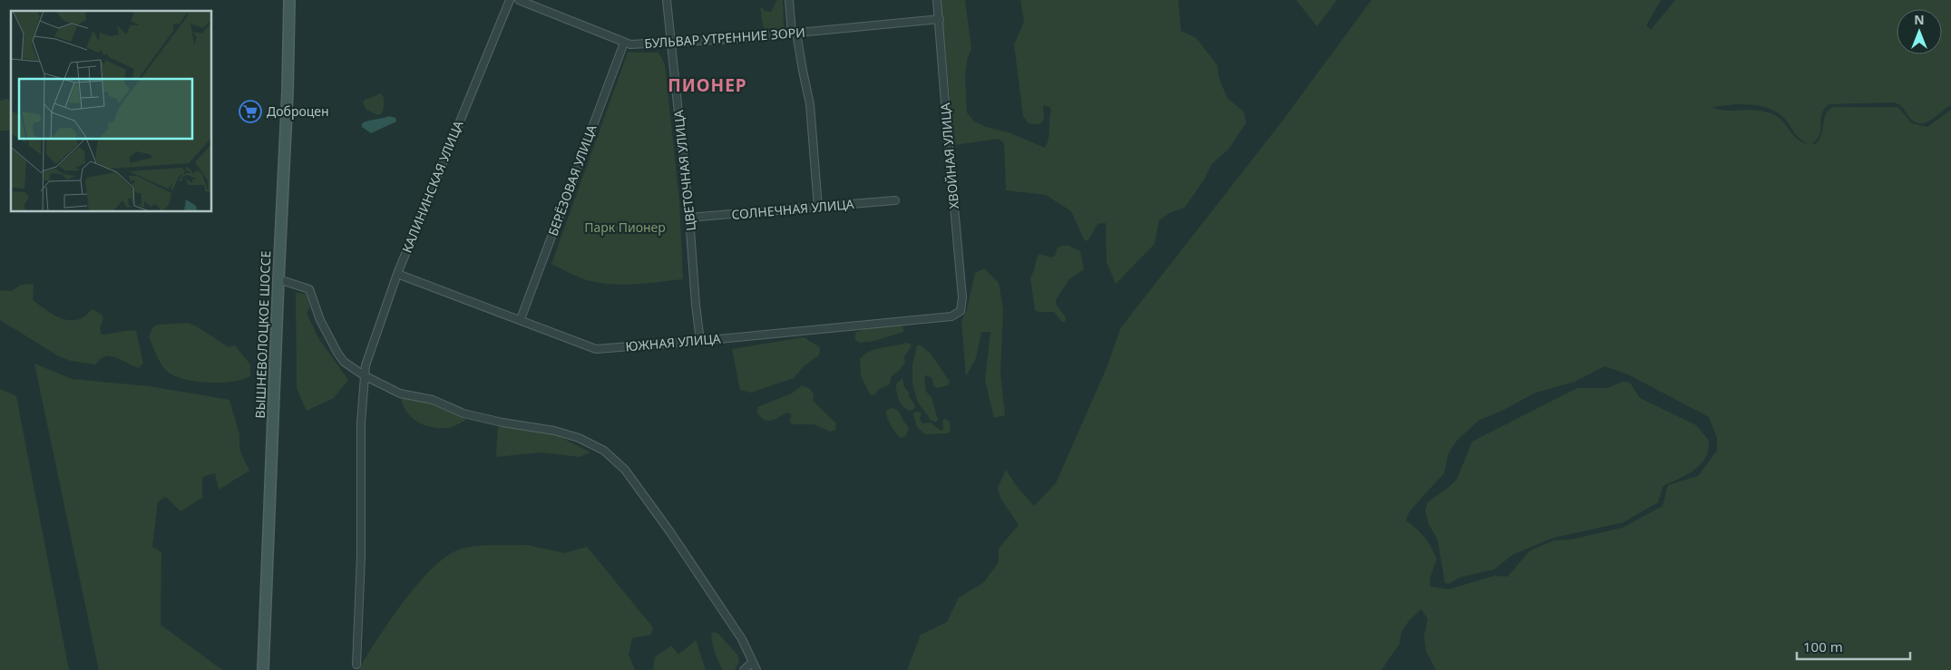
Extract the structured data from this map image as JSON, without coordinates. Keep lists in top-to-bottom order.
{
  "streets": {
    "main road": ["ВЫШНЕВОЛОЦКОЕ ШОССЕ"],
    "street": [
      "БУЛЬВАР УТРЕННИЕ ЗОРИ",
      "ХВОЙНАЯ УЛИЦА",
      "ЦВЕТОЧНАЯ УЛИЦА",
      "БЕРЁЗОВАЯ УЛИЦА",
      "КАЛИНИНСКАЯ УЛИЦА",
      "СОЛНЕЧНАЯ УЛИЦА",
      "ЮЖНАЯ УЛИЦА"
    ]
  },
  "crossings": [
    ["БУЛЬВАР УТРЕННИЕ ЗОРИ", "ХВОЙНАЯ УЛИЦА"],
    ["БУЛЬВАР УТРЕННИЕ ЗОРИ", "ЦВЕТОЧНАЯ УЛИЦА"],
    ["БУЛЬВАР УТРЕННИЕ ЗОРИ", "БЕРЁЗОВАЯ УЛИЦА"],
    ["ХВОЙНАЯ УЛИЦА", "ЮЖНАЯ УЛИЦА"],
    ["ЦВЕТОЧНАЯ УЛИЦА", "СОЛНЕЧНАЯ УЛИЦА"],
    ["ЦВЕТОЧНАЯ УЛИЦА", "ЮЖНАЯ УЛИЦА"],
    ["БЕРЁЗОВАЯ УЛИЦА", "ЮЖНАЯ УЛИЦА"],
    ["КАЛИНИНСКАЯ УЛИЦА", "ЮЖНАЯ УЛИЦА"]
  ],
  "districts": ["ПИОНЕР"],
  "parks": ["Парк Пионер"],
  "places": {
    "supermarket": ["Доброцен"]
  },
  "scale_bar": "100 m",
  "north": "top"
}
